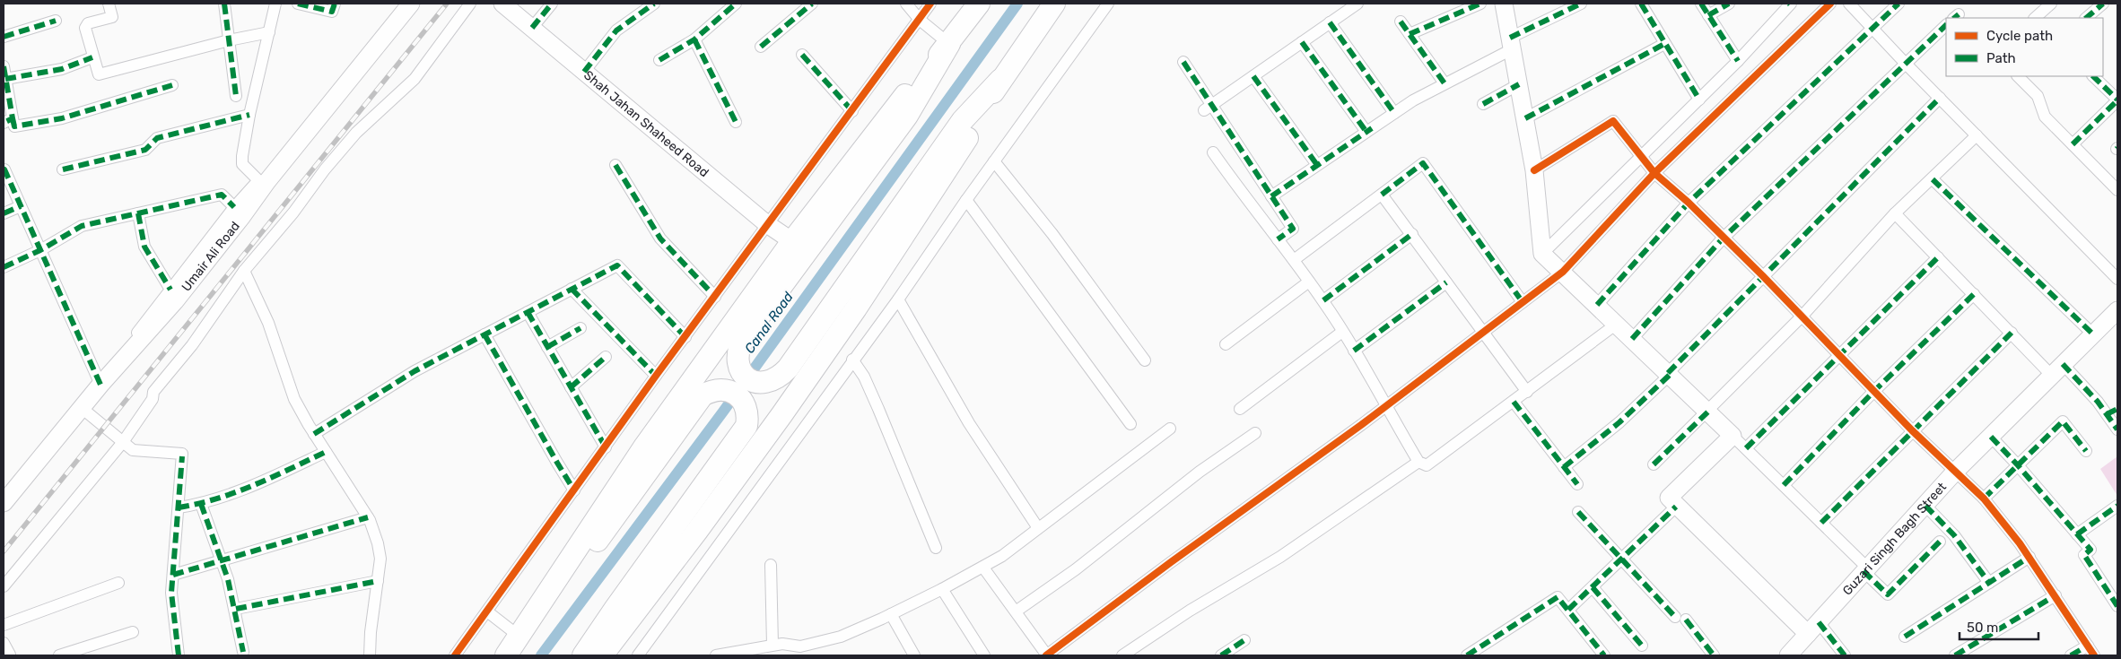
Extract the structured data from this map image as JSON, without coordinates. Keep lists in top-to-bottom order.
{
  "streets": {
    "street": ["Shah Jahan Shaheed Road", "Umair Ali Road", "Guzari Singh Bagh Street"]
  },
  "water": ["Canal Road"],
  "legend": ["Cycle path", "Path"],
  "scale_bar": "50 m"
}
